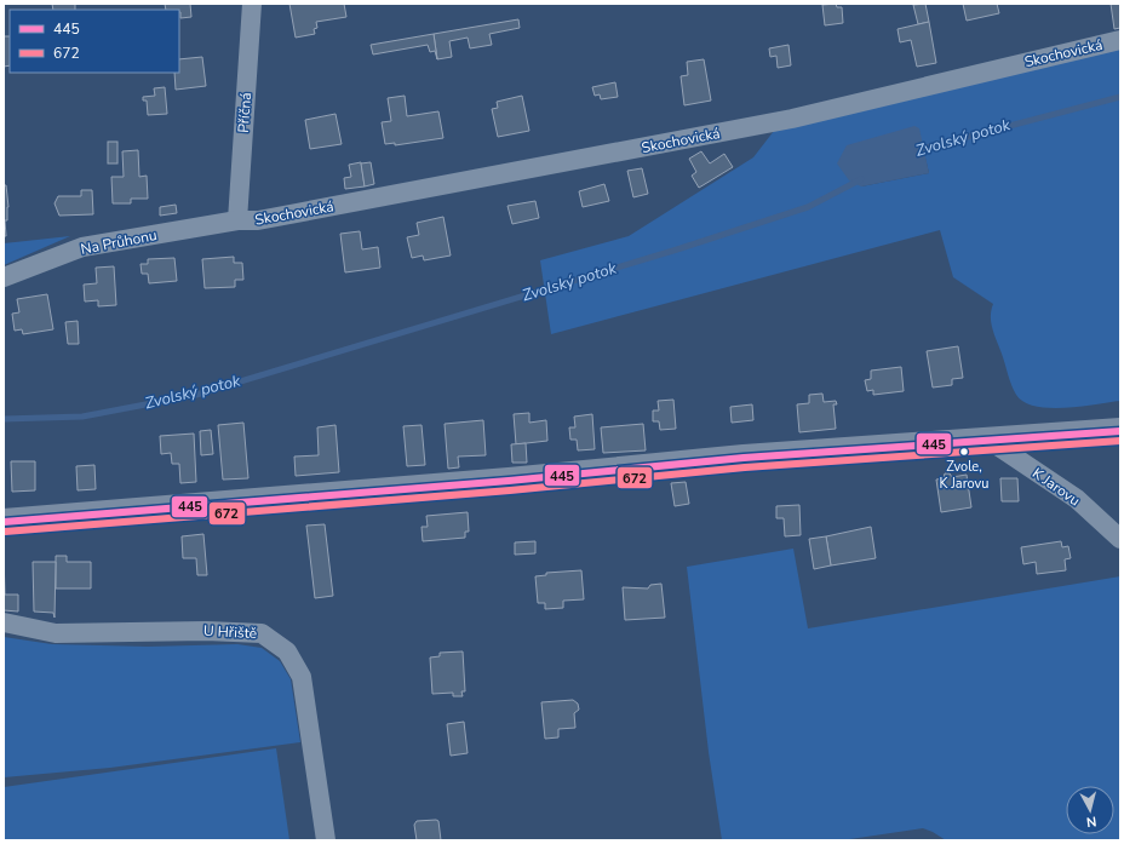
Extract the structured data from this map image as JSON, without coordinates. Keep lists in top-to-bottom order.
{
  "streets": {
    "street": [
      "Skochovická",
      "Příčná",
      "Na Průhonu",
      "K Jarovu",
      "U Hřiště"
    ]
  },
  "crossings": [
    ["Skochovická", "Příčná"],
    ["Skochovická", "Na Průhonu"],
    ["Příčná", "Na Průhonu"]
  ],
  "water": ["Zvolský potok"],
  "places": ["Zvole, K Jarovu"],
  "lines": ["transit line 445", "transit line 672"],
  "legend": ["445", "672"],
  "north": "bottom"
}
